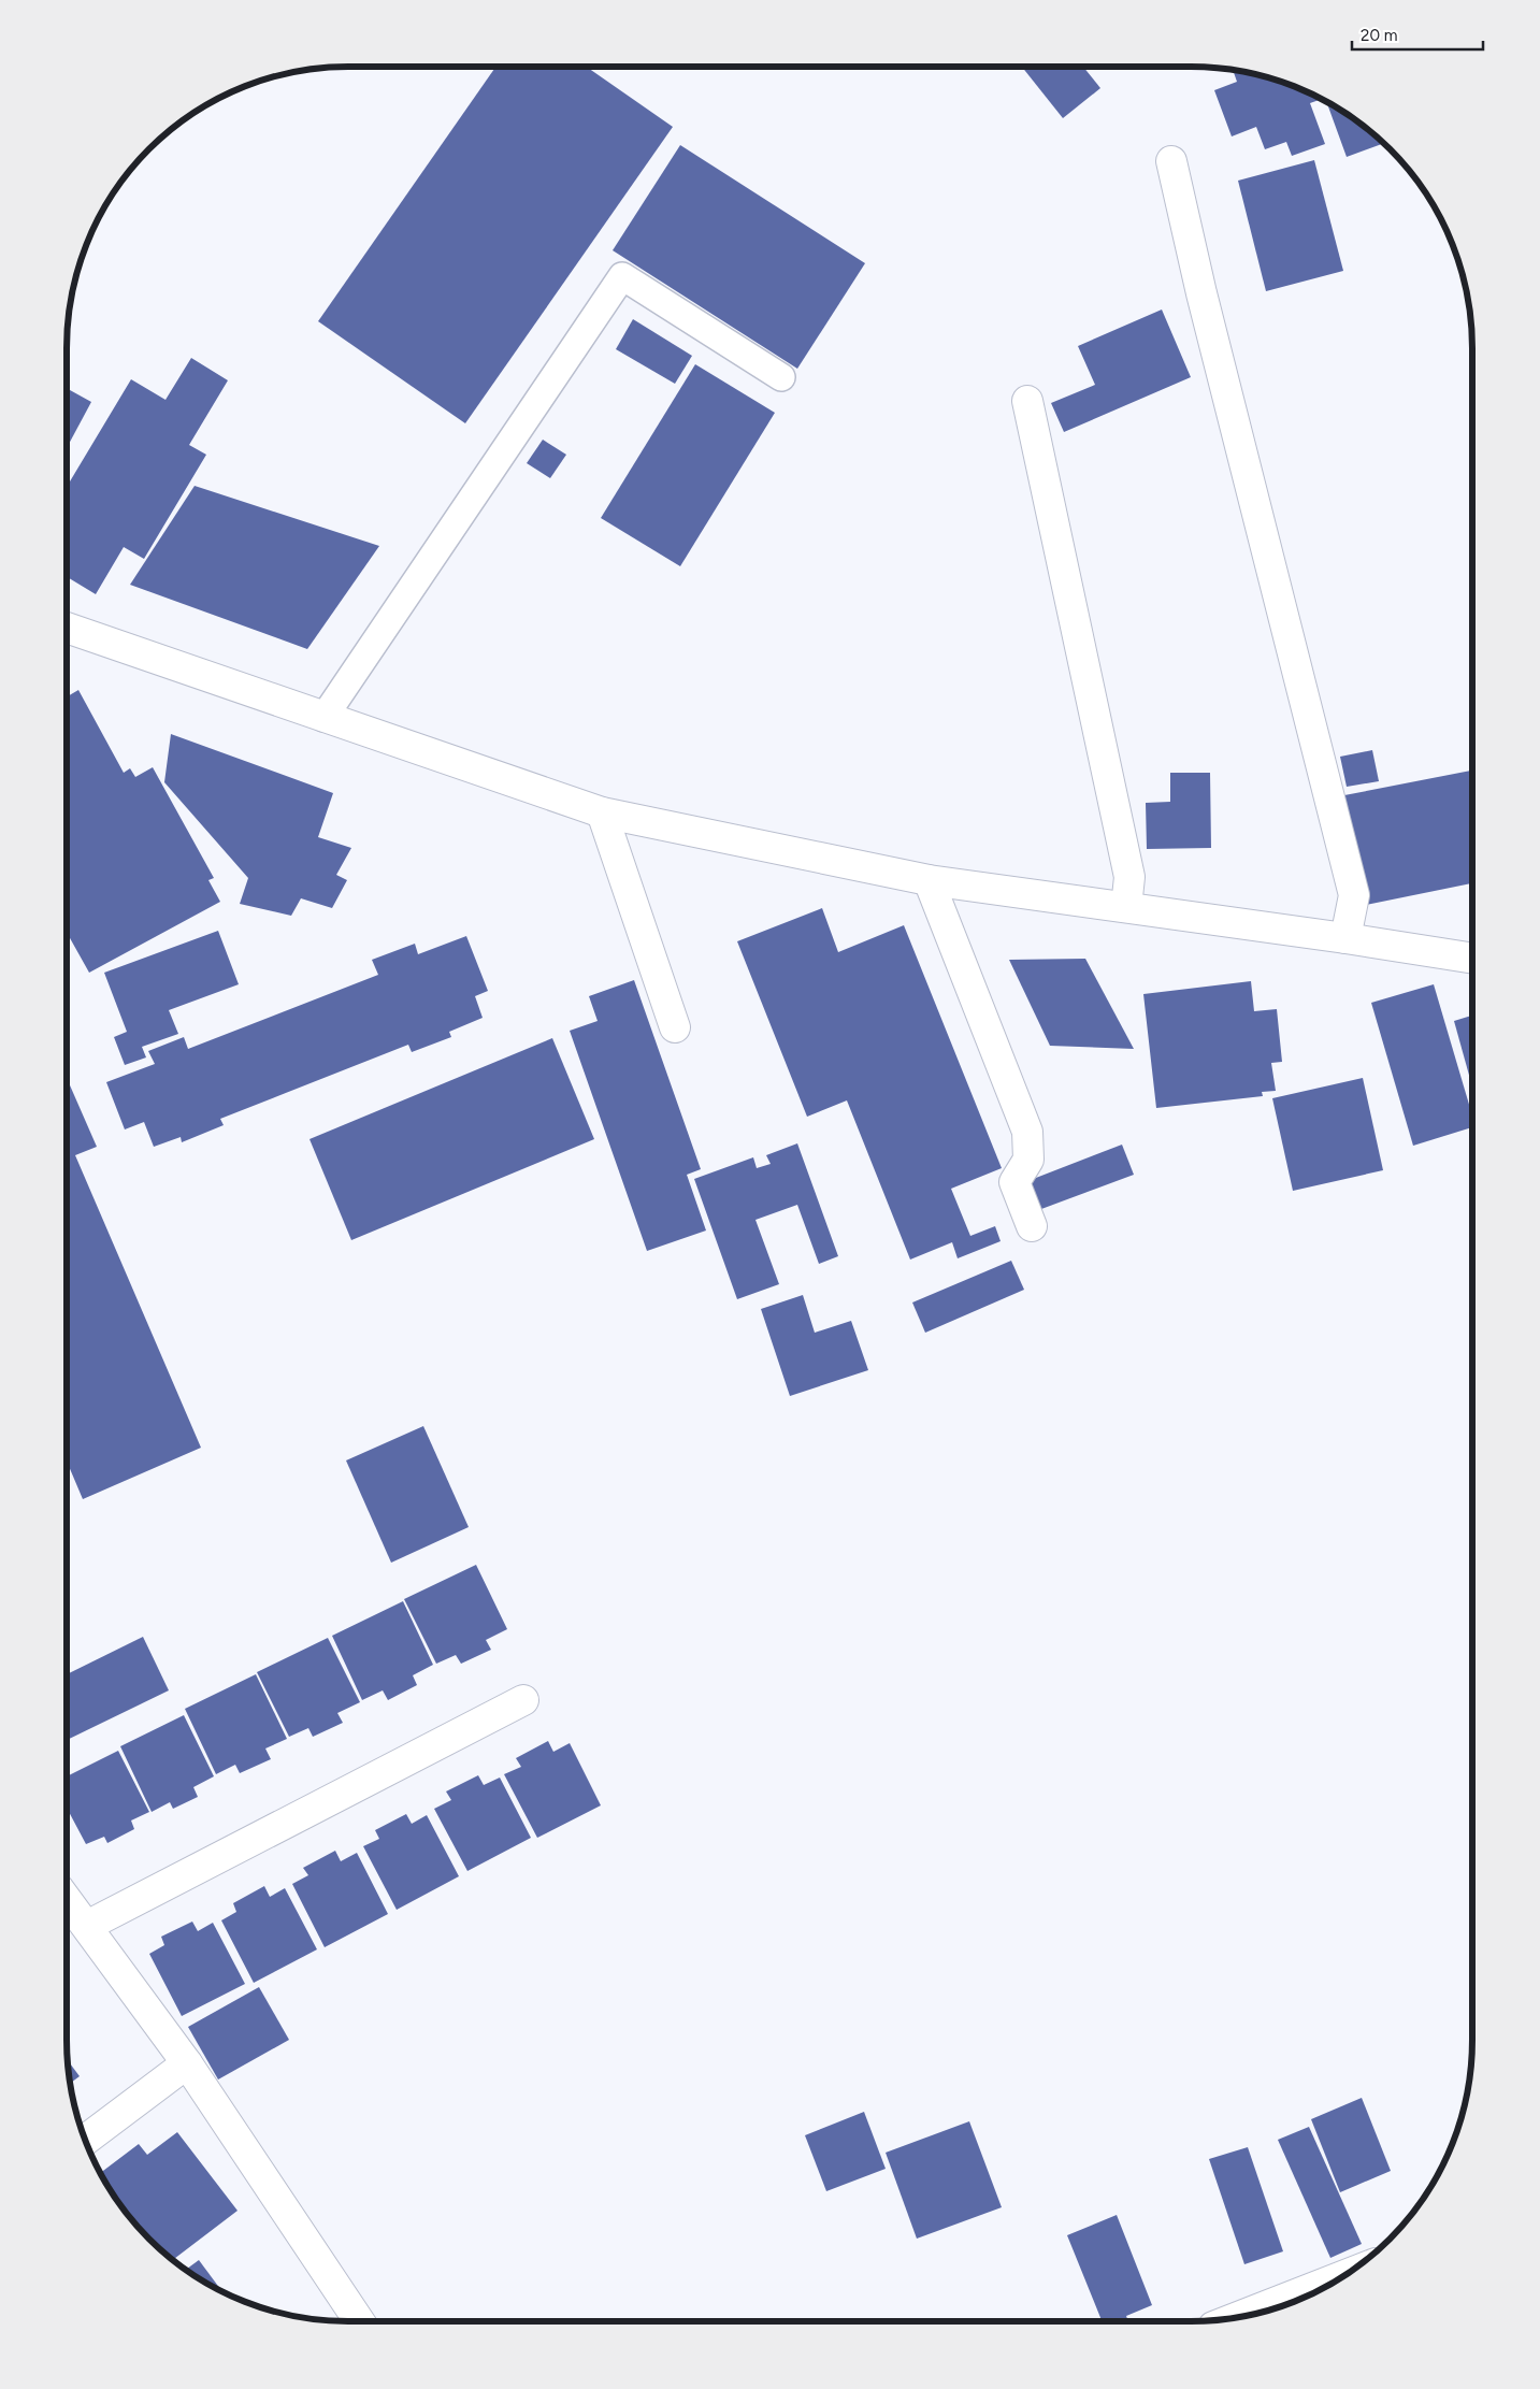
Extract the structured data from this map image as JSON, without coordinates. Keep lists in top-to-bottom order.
{
  "scale_bar": "20 m"
}
